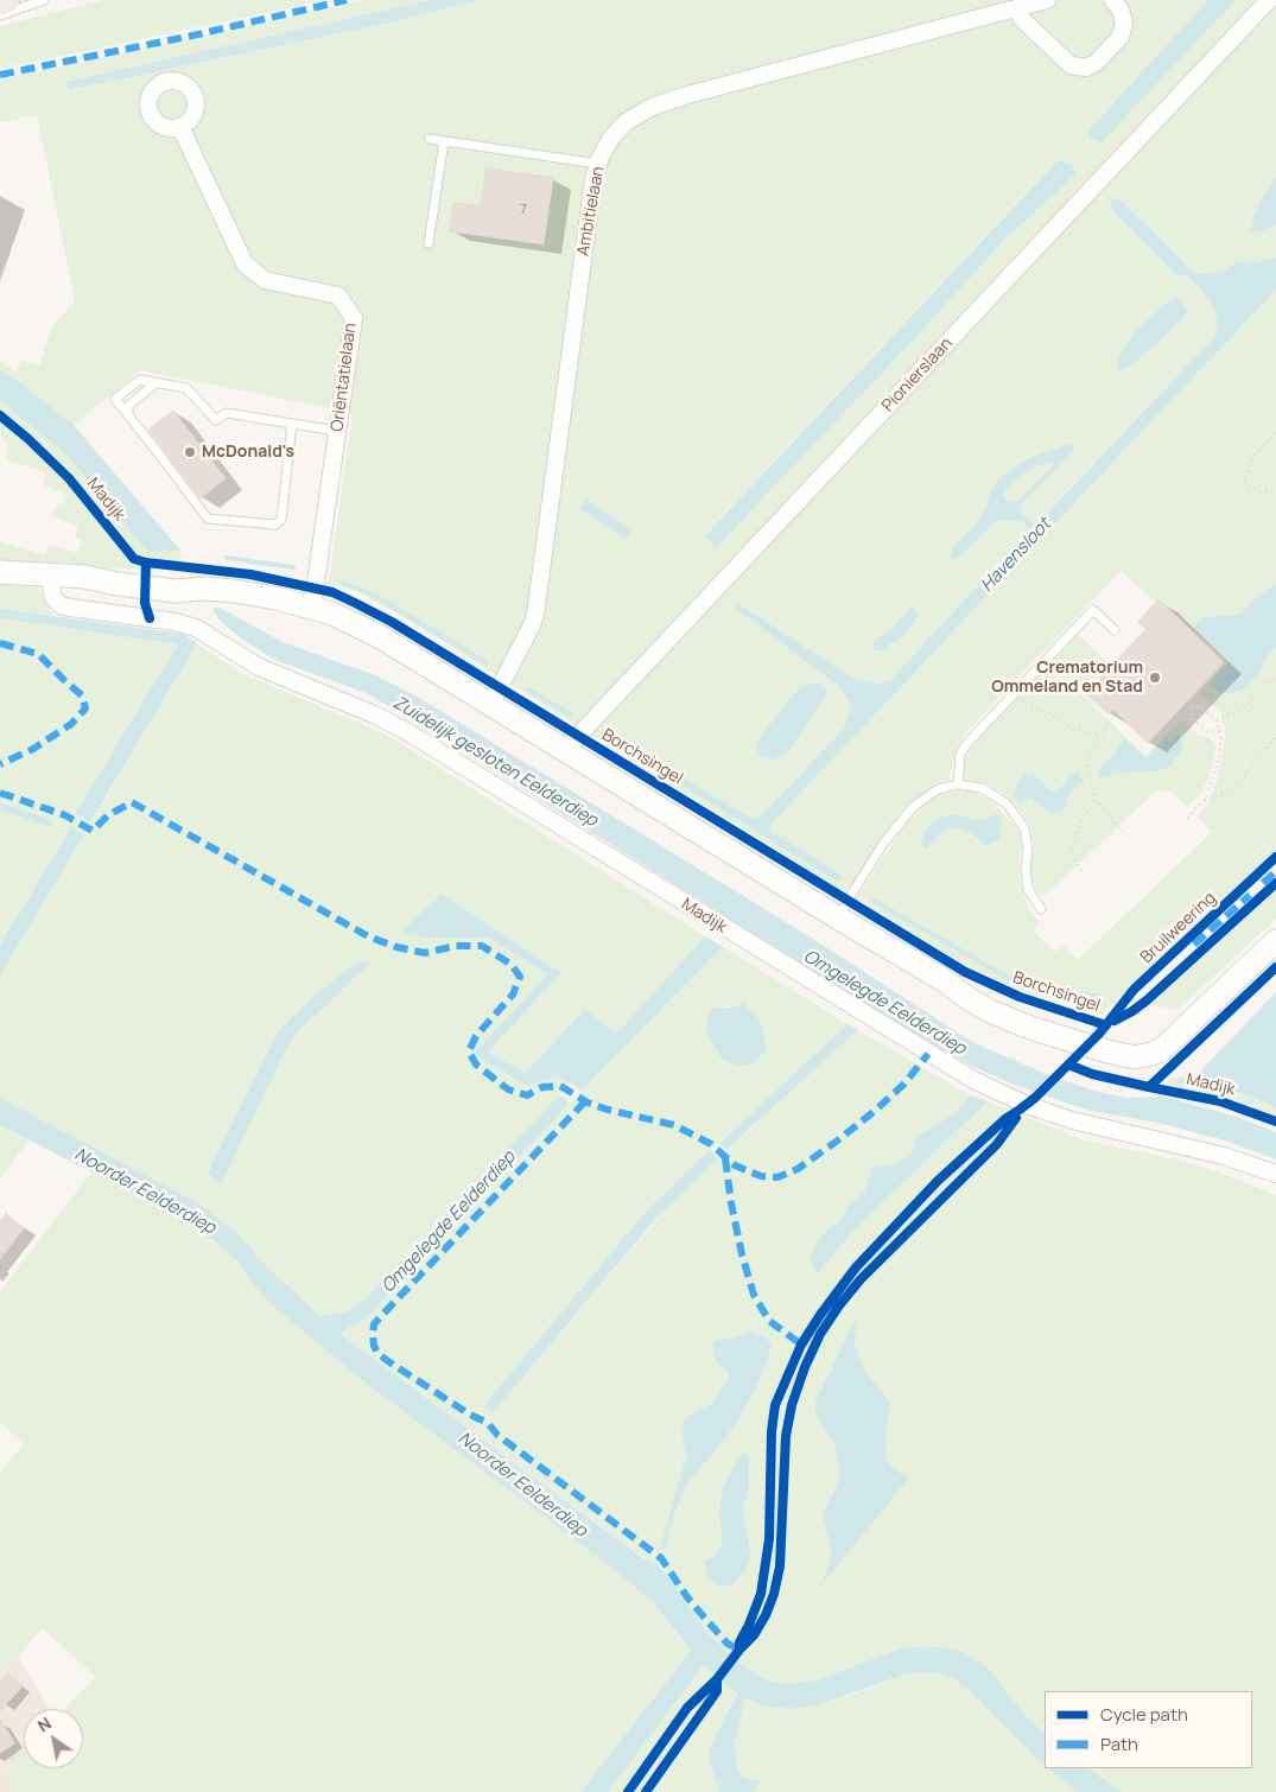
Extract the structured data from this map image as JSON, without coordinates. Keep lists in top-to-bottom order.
{
  "streets": {
    "main road": ["Borchsingel"],
    "street": [
      "Ambitielaan",
      "Pionierslaan",
      "Oriëntatielaan",
      "Madijk"
    ],
    "cycle path": ["Bruilweering"]
  },
  "crossings": [
    ["Ambitielaan", "Borchsingel"],
    ["Pionierslaan", "Borchsingel"],
    ["Oriëntatielaan", "Borchsingel"],
    ["Madijk", "Borchsingel"]
  ],
  "water": [
    "Havensloot",
    "Zuidelijk gesloten Eelderdiep",
    "Omgelegde Eelderdiep",
    "Noorder Eelderdiep"
  ],
  "places": ["McDonald's", "Crematorium Ommeland en Stad"],
  "house_numbers": ["7"],
  "legend": ["Cycle path", "Path"],
  "north": "top left"
}
